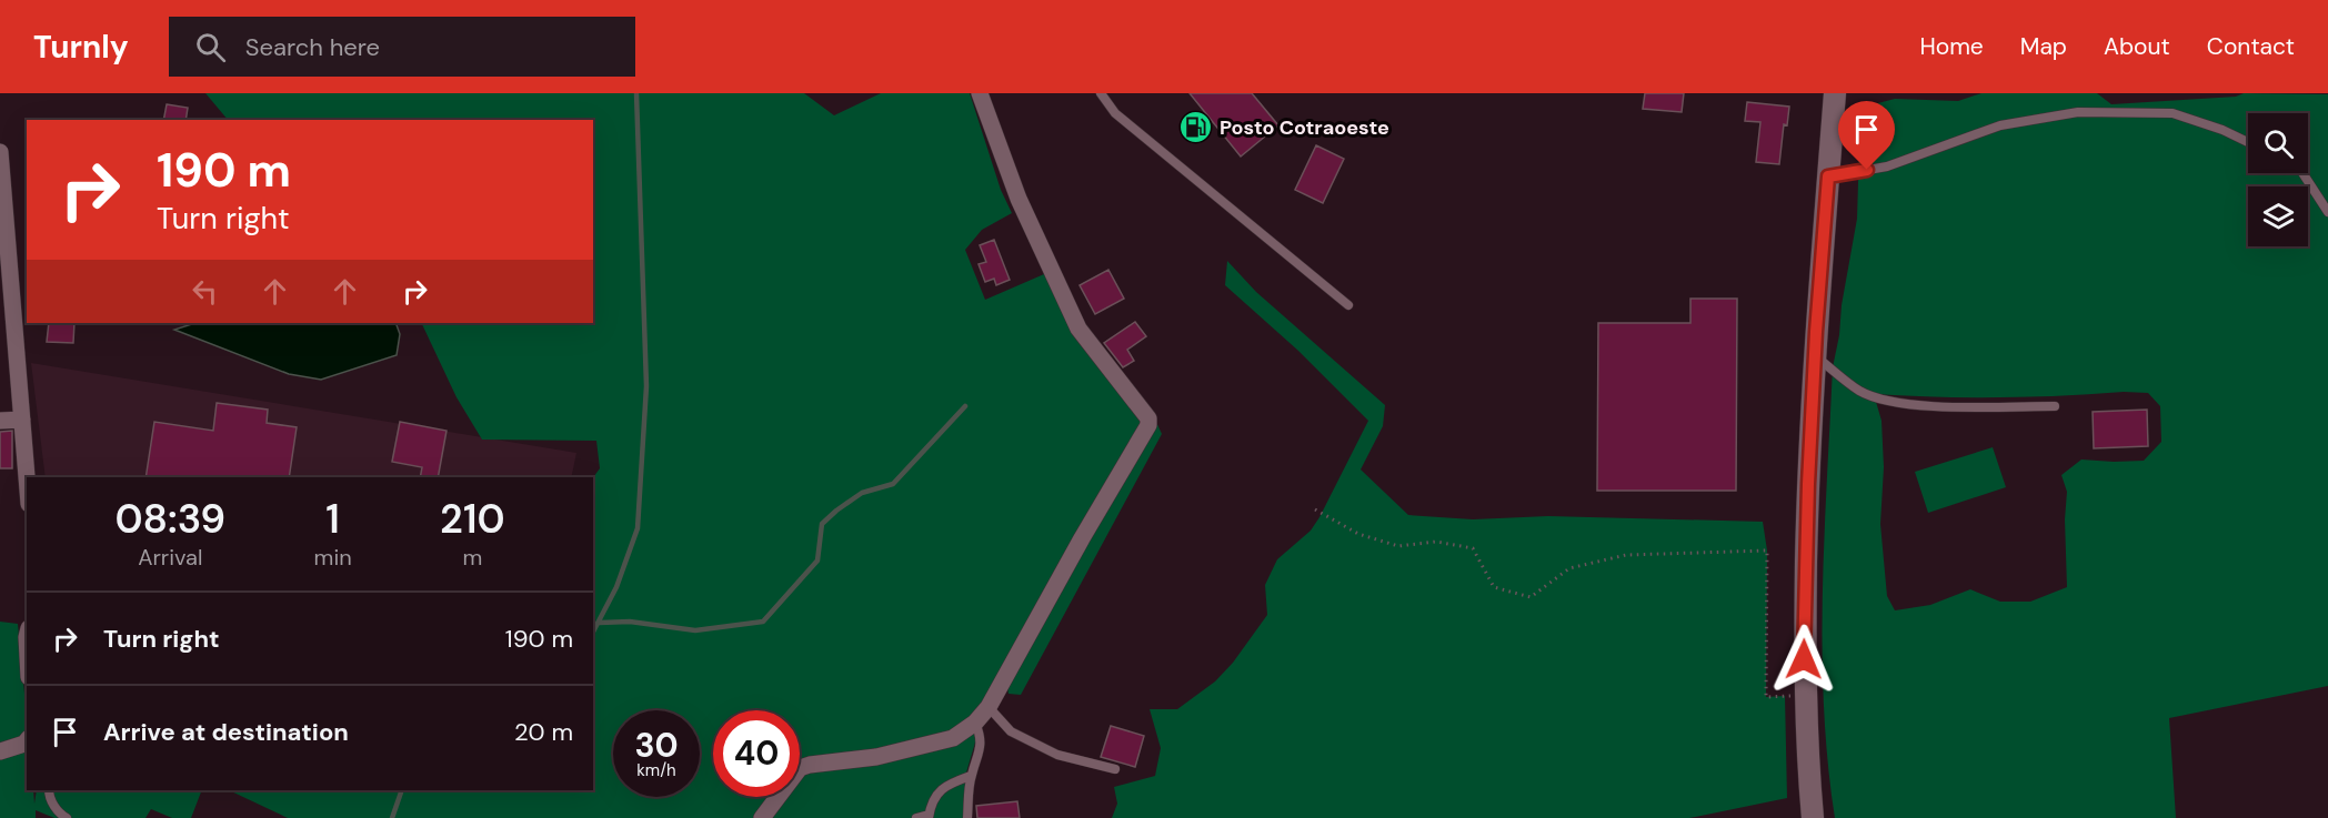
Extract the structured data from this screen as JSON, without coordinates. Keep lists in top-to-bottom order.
{
  "places": {
    "fuel station": ["Posto Cotraoeste"]
  },
  "page": {
    "header": "Turnly",
    "search": "Search here",
    "nav": [
      "Home",
      "Map",
      "About",
      "Contact"
    ],
    "turn": ["190 m", "Turn right"],
    "eta": [
      "08:39",
      "Arrival",
      "1",
      "min",
      "210",
      "m"
    ],
    "list": [
      {
        "name": "Turn right",
        "value": "190 m"
      },
      {
        "name": "Arrive at destination",
        "value": "20 m"
      }
    ],
    "speed": "30 km/h",
    "limit": "40"
  }
}
